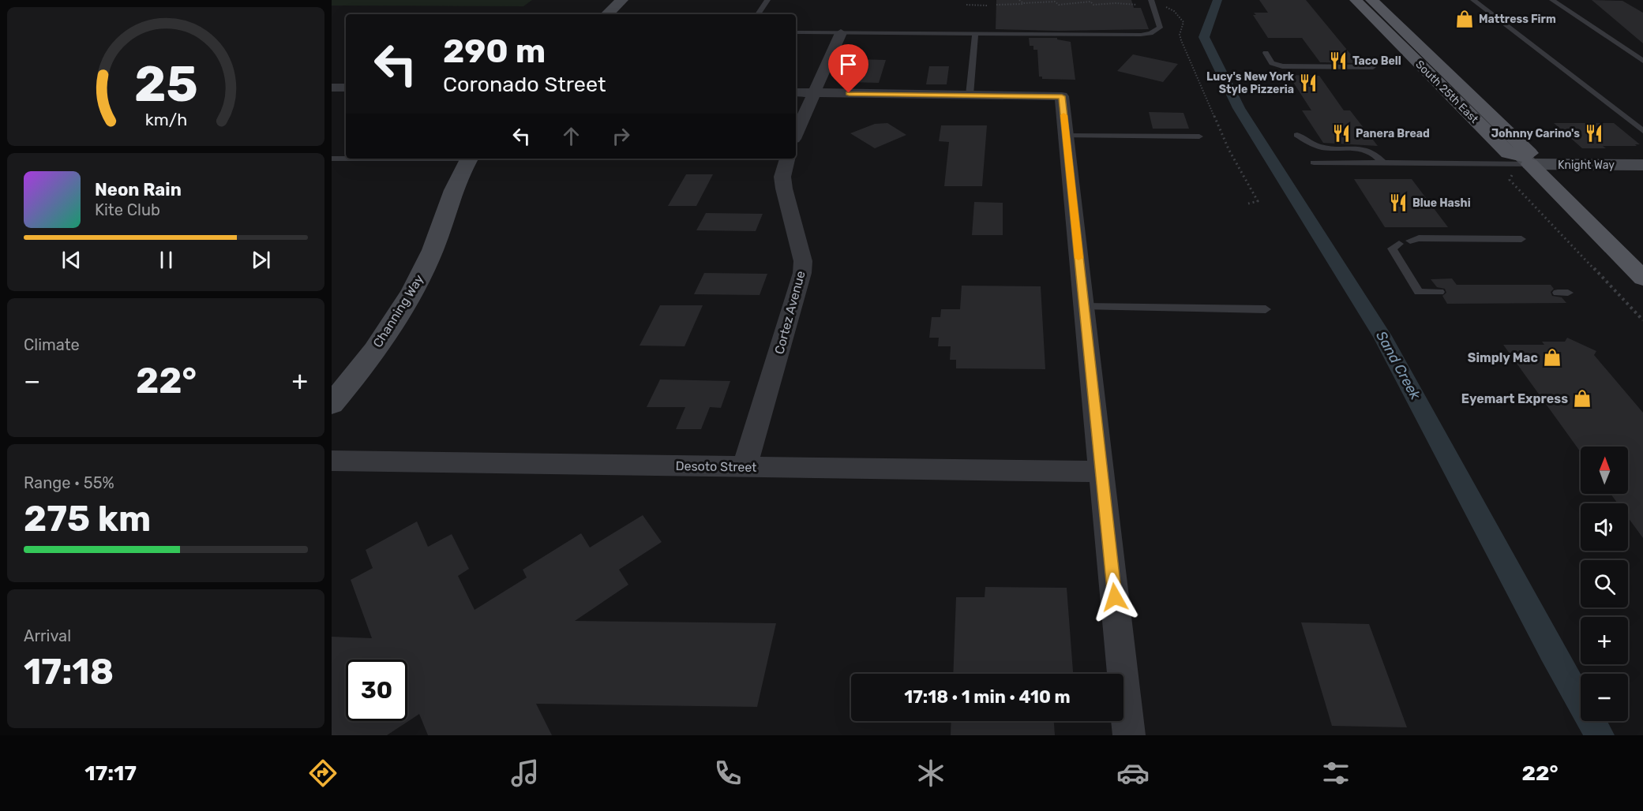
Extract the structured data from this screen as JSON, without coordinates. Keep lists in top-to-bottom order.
{
  "streets": {
    "main road": ["South 25th East", "Knight Way", "Channing Way"],
    "street": ["Cortez Avenue", "Desoto Street"]
  },
  "crossings": [
    ["South 25th East", "Knight Way"],
    ["Cortez Avenue", "Desoto Street"]
  ],
  "water": ["Sand Creek"],
  "places": {
    "shop": ["Mattress Firm", "Simply Mac", "Eyemart Express"],
    "restaurant": [
      "Taco Bell",
      "Lucy's New York Style Pizzeria",
      "Panera Bread",
      "Johnny Carino's",
      "Blue Hashi"
    ]
  },
  "north": "top",
  "page": {
    "turn": ["290 m", "Coronado Street"],
    "song": ["Neon Rain", "Kite Club"],
    "tile": [
      "Climate",
      ["Range · 55%", "275 km"],
      ["Arrival", "17:18"]
    ],
    "heat": ["−", "22°", "+"],
    "map_buttons": ["+", "−"],
    "limit": "30",
    "trip": "17:18 · 1 min · 410 m",
    "tabs": ["17:17", "22°"],
    "gauge": ["25", "km/h"]
  }
}
